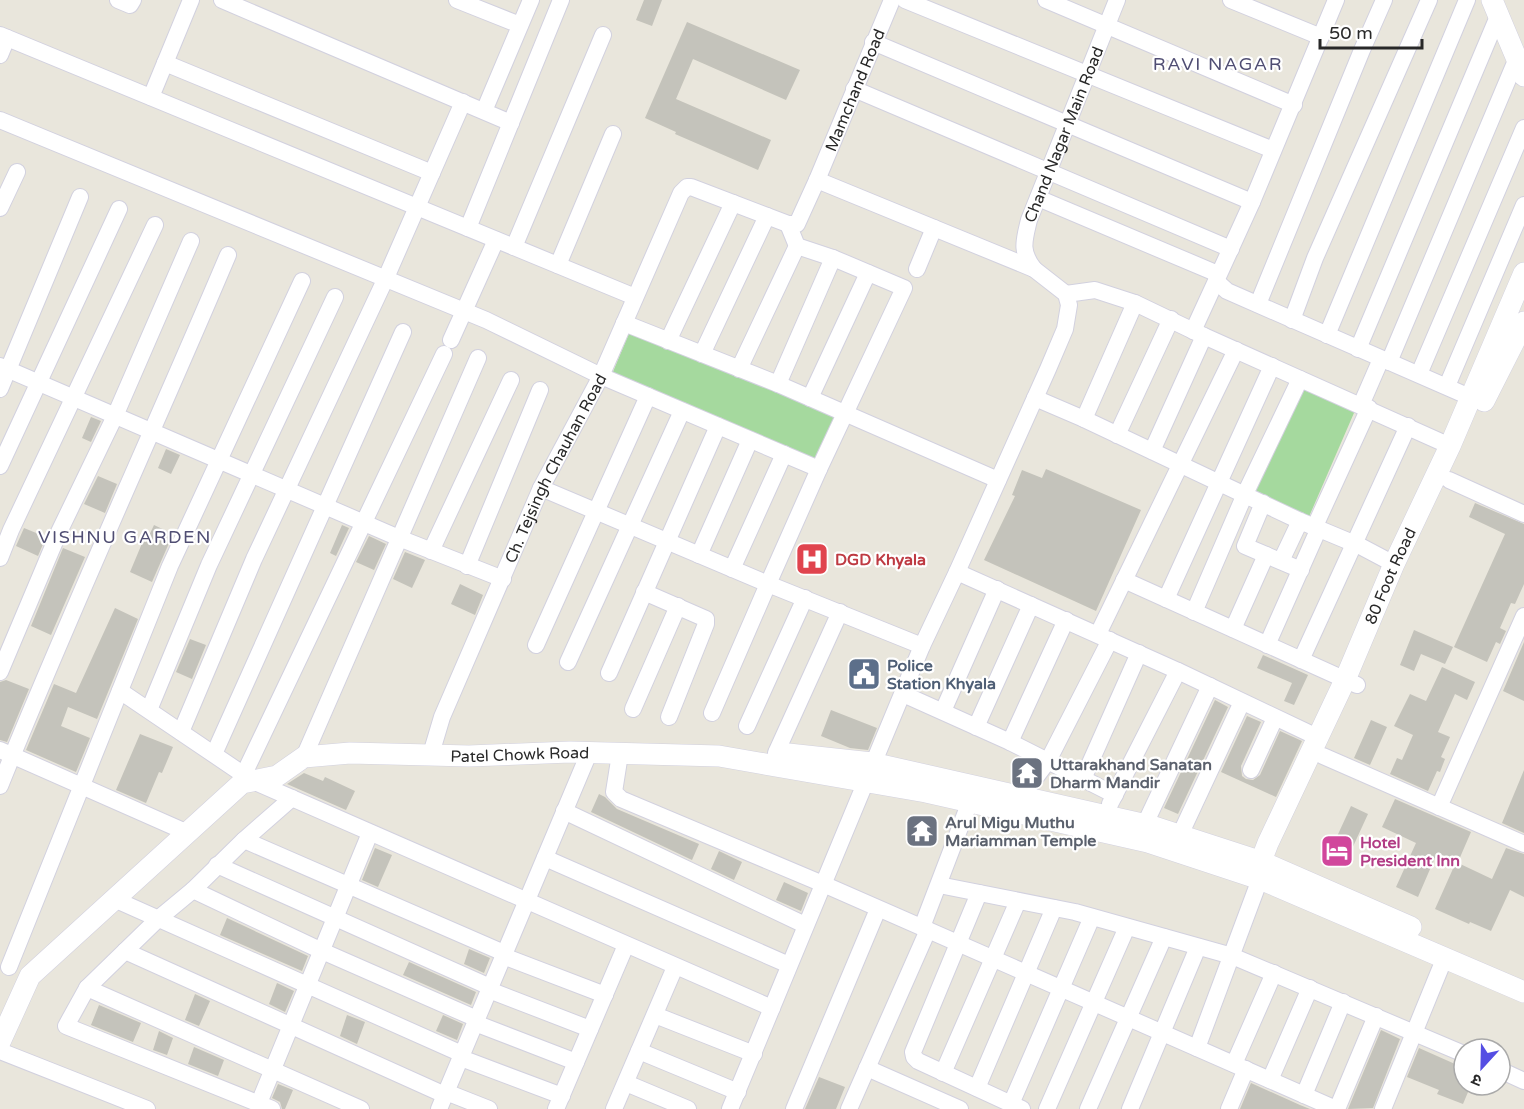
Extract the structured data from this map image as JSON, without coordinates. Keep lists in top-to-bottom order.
{
  "streets": {
    "street": [
      "Mamchand Road",
      "Chand Nagar Main Road",
      "Ch. Tejsingh Chauhan Road",
      "80 Foot Road",
      "Patel Chowk Road"
    ]
  },
  "crossings": [
    ["Ch. Tejsingh Chauhan Road", "Patel Chowk Road"],
    ["80 Foot Road", "Patel Chowk Road"]
  ],
  "districts": ["RAVI NAGAR", "VISHNU GARDEN"],
  "places": {
    "hospital": ["DGD Khyala"],
    "public building": ["Police Station Khyala"],
    "temple": ["Uttarakhand Sanatan Dharm Mandir", "Arul Migu Muthu Mariamman Temple"],
    "hotel": ["Hotel President Inn"]
  },
  "scale_bar": "50 m",
  "north": "bottom"
}
